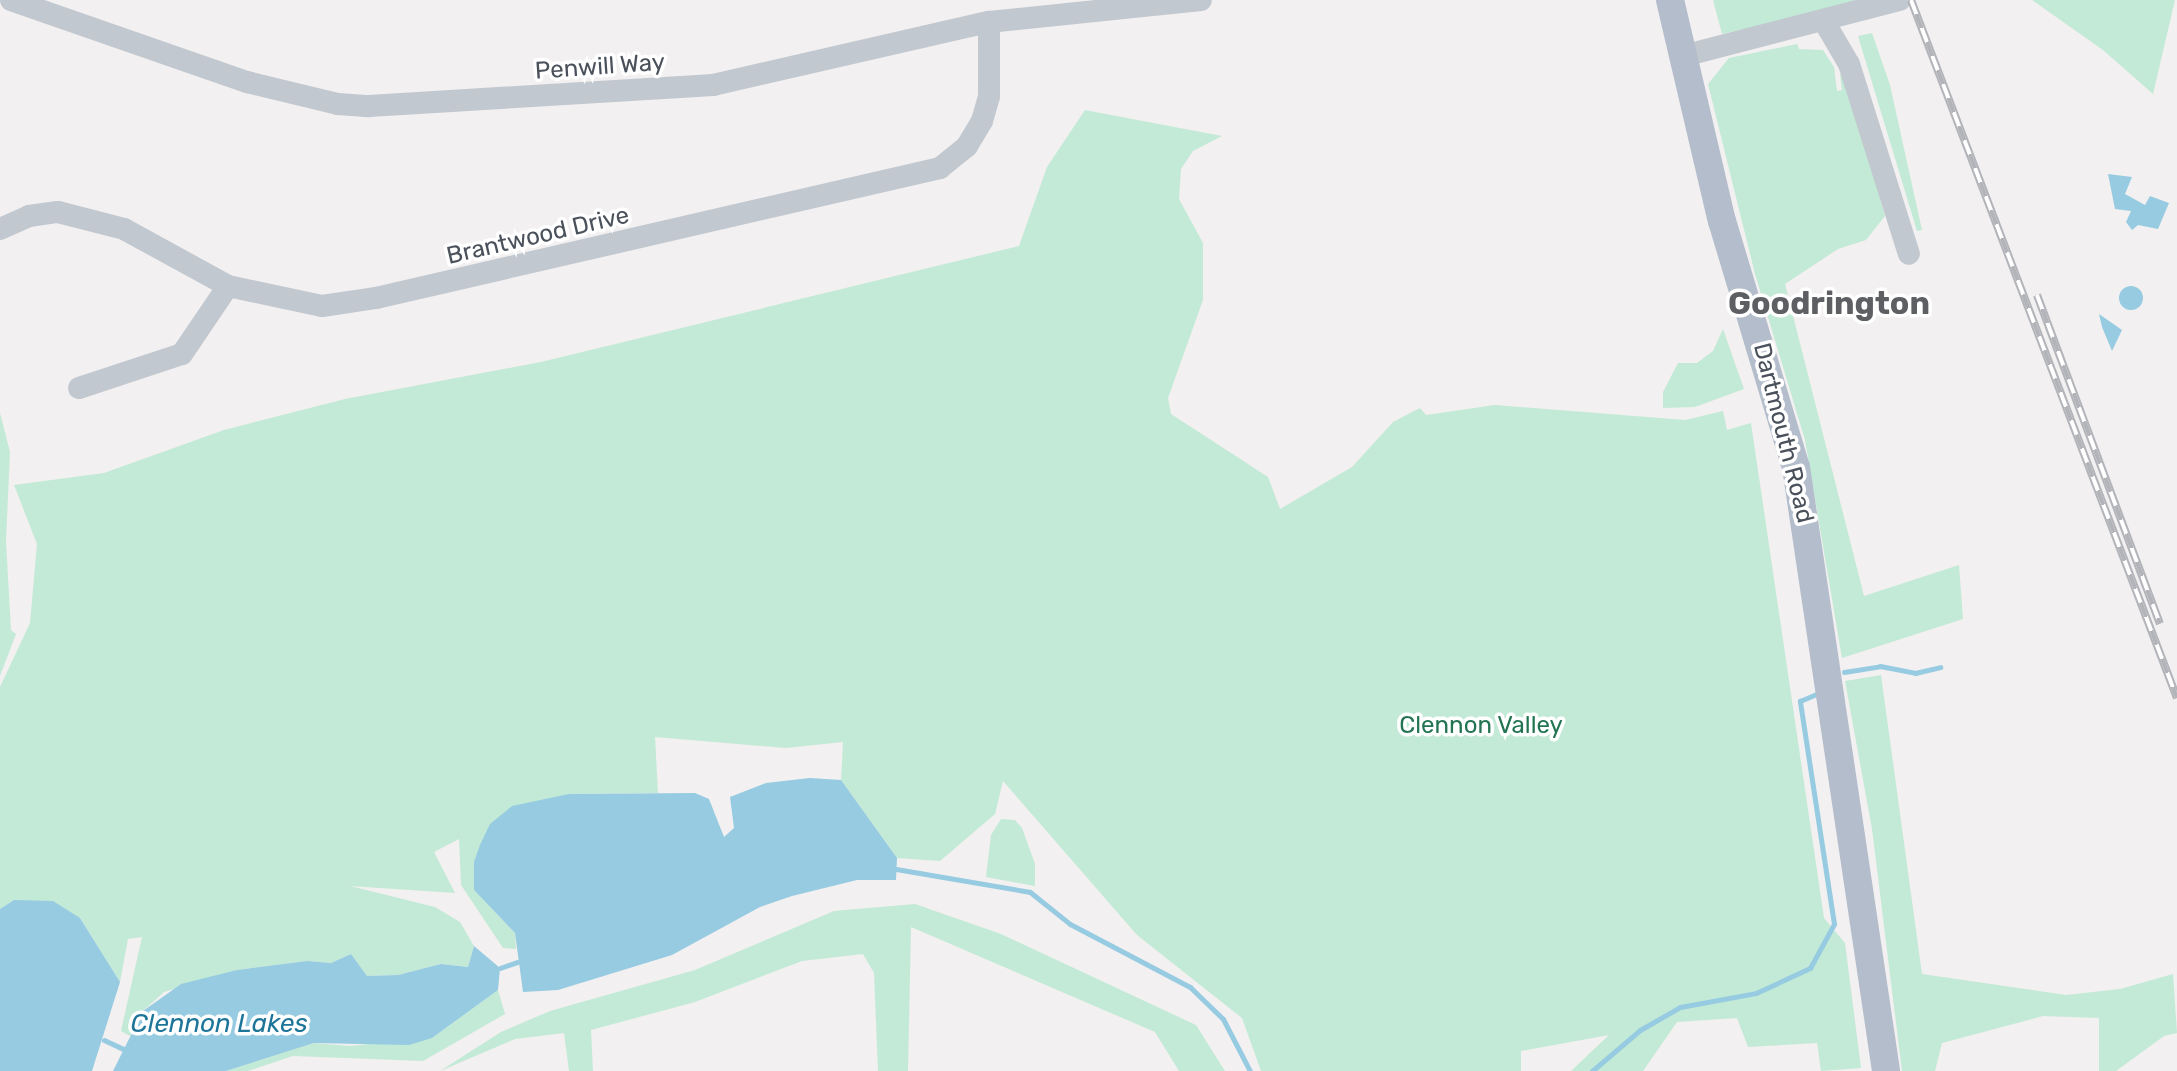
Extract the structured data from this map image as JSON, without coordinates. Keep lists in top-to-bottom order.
{
  "streets": {
    "main road": ["Dartmouth Road"],
    "street": ["Penwill Way", "Brantwood Drive"]
  },
  "crossings": [
    ["Penwill Way", "Brantwood Drive"]
  ],
  "districts": ["Goodrington"],
  "water": ["Clennon Lakes"],
  "parks": ["Clennon Valley"]
}
